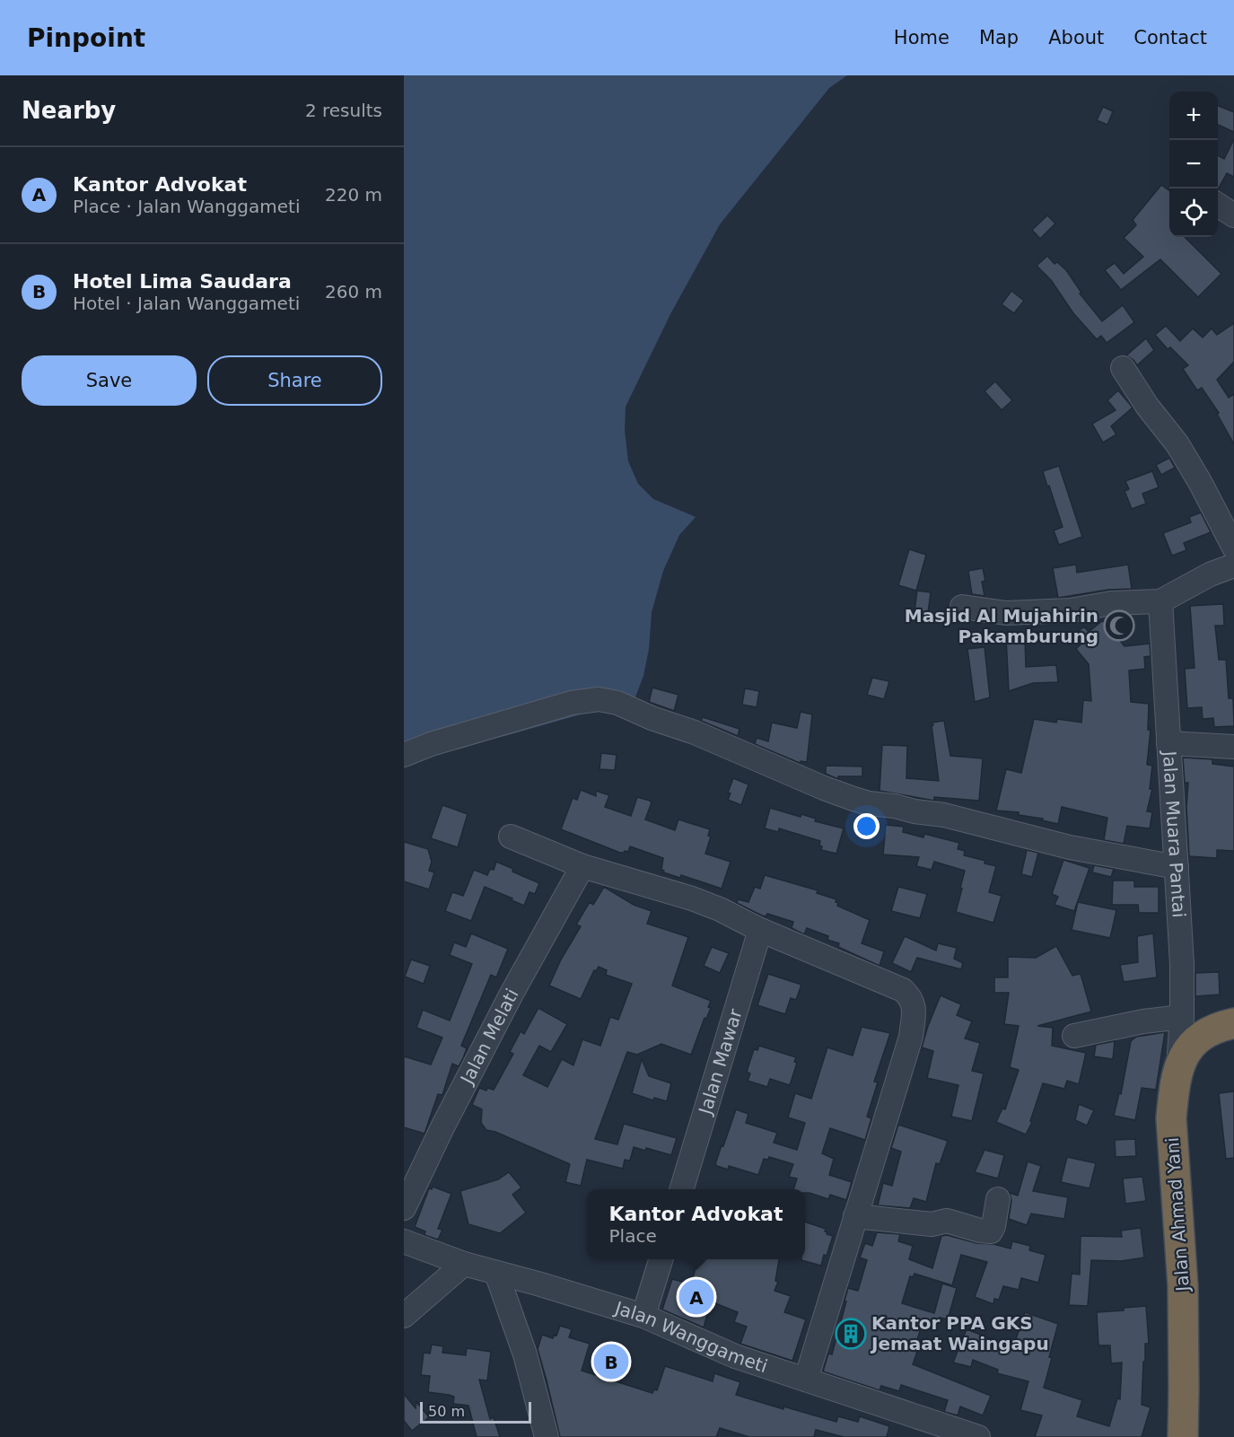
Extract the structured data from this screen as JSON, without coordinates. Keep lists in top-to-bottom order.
{
  "streets": {
    "highway": ["Jalan Ahmad Yani"],
    "street": [
      "Jalan Muara Pantai",
      "Jalan Melati",
      "Jalan Mawar",
      "Jalan Wanggameti"
    ]
  },
  "crossings": [
    ["Jalan Muara Pantai", "Jalan Ahmad Yani"]
  ],
  "places": {
    "mosque": ["Masjid Al Mujahirin Pakamburung"],
    "building": ["Kantor PPA GKS Jemaat Waingapu"]
  },
  "scale_bar": "50 m",
  "page": {
    "header": "Pinpoint",
    "nav": [
      "Home",
      "Map",
      "About",
      "Contact"
    ],
    "heading": ["Nearby", "2 results"],
    "map_buttons": ["+", "−"],
    "list": [
      {
        "mark": "A",
        "name": "Kantor Advokat",
        "note": "Place · Jalan Wanggameti",
        "value": "220 m"
      },
      {
        "mark": "B",
        "name": "Hotel Lima Saudara",
        "note": "Hotel · Jalan Wanggameti",
        "value": "260 m"
      }
    ],
    "buttons": ["Save", "Share"],
    "popup": ["Kantor Advokat", "Place"],
    "pins": ["A", "B"],
    "scale": "50 m"
  }
}
